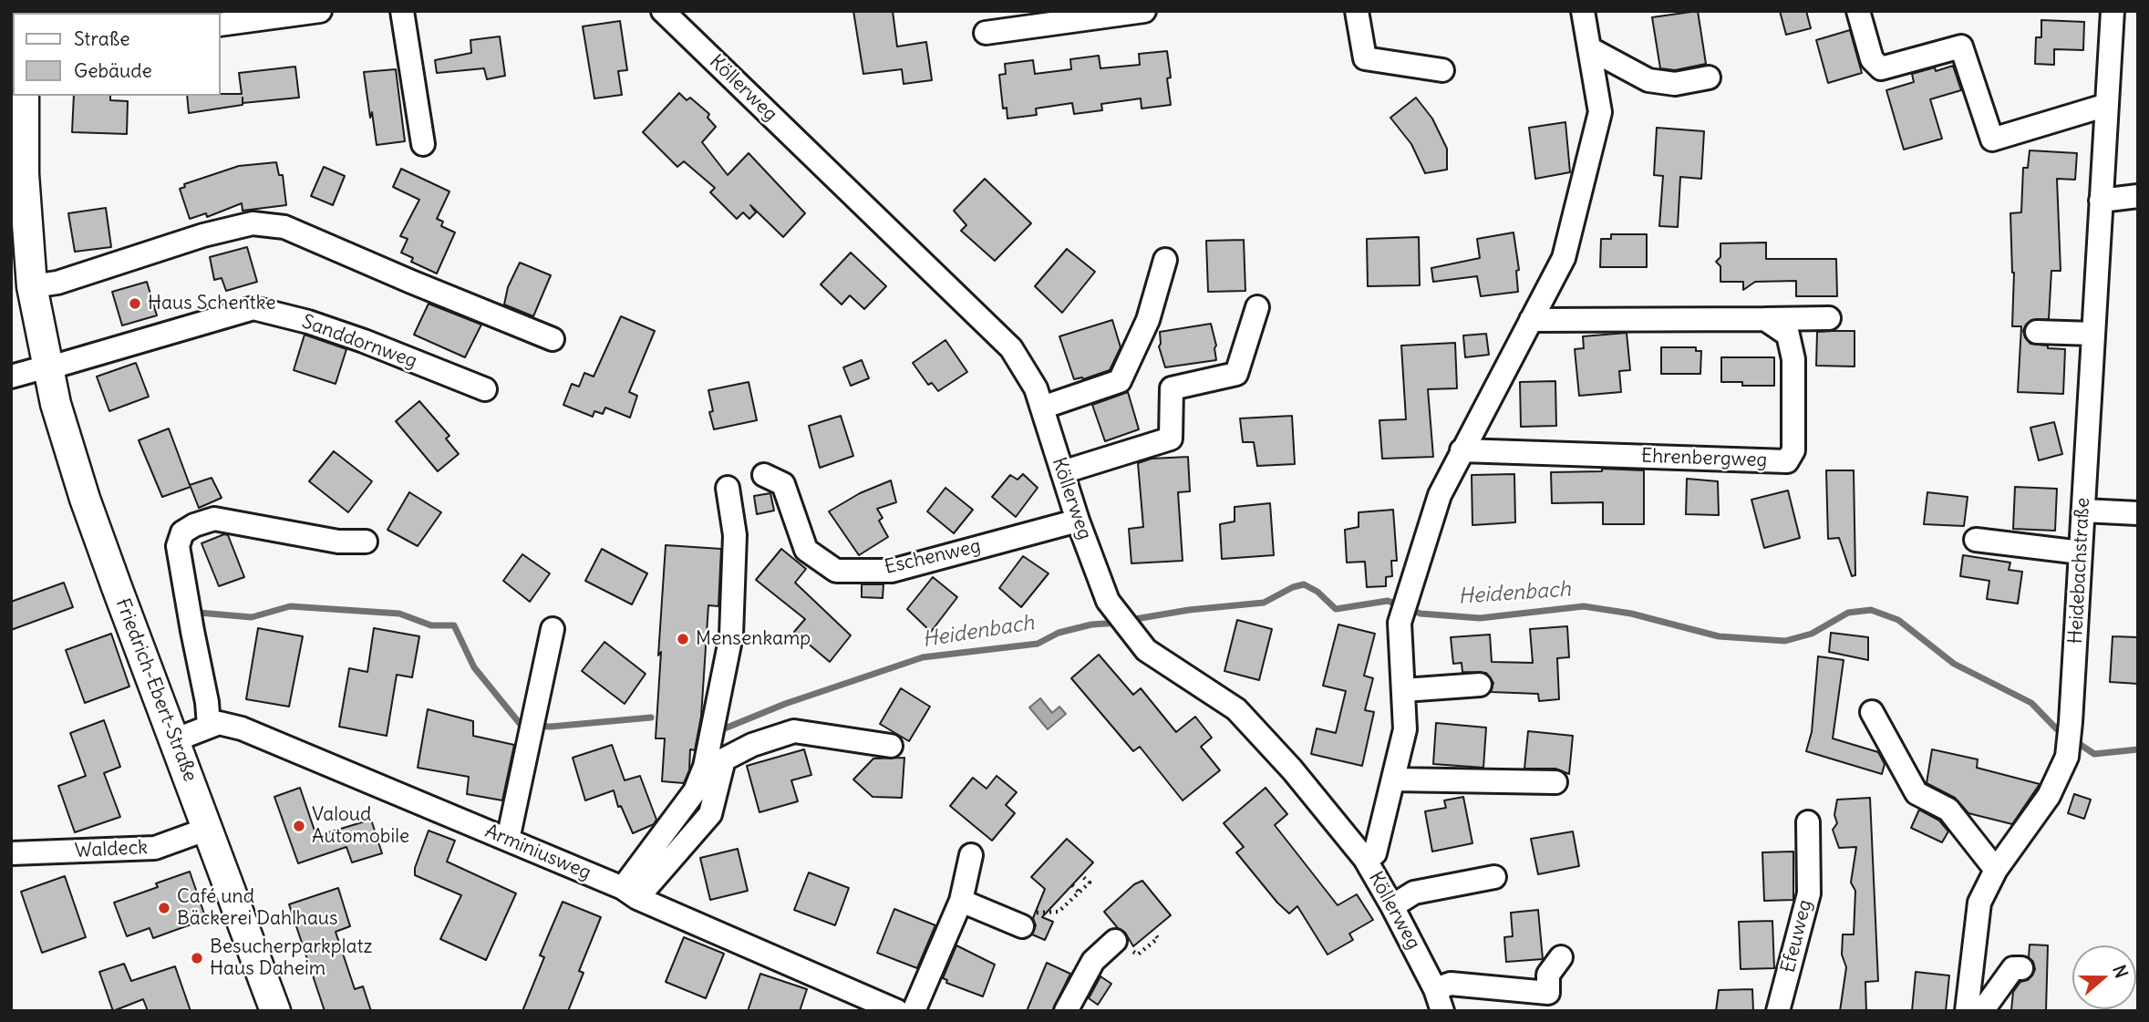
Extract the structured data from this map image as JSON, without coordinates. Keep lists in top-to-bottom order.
{
  "streets": {
    "main road": ["Friedrich-Ebert-Straße"],
    "street": [
      "Köllerweg",
      "Sanddornweg",
      "Ehrenbergweg",
      "Eschenweg",
      "Heidebachstraße",
      "Waldeck",
      "Arminiusweg",
      "Efeuweg"
    ]
  },
  "crossings": [
    ["Köllerweg", "Eschenweg"],
    ["Sanddornweg", "Friedrich-Ebert-Straße"],
    ["Friedrich-Ebert-Straße", "Waldeck"],
    ["Friedrich-Ebert-Straße", "Arminiusweg"]
  ],
  "water": ["Heidenbach"],
  "places": [
    "Haus Schentke",
    "Mensenkamp",
    "Valoud Automobile",
    "Café und Bäckerei Dahlhaus",
    "Besucherparkplatz Haus Daheim"
  ],
  "legend": ["Straße", "Gebäude"],
  "north": "right"
}
